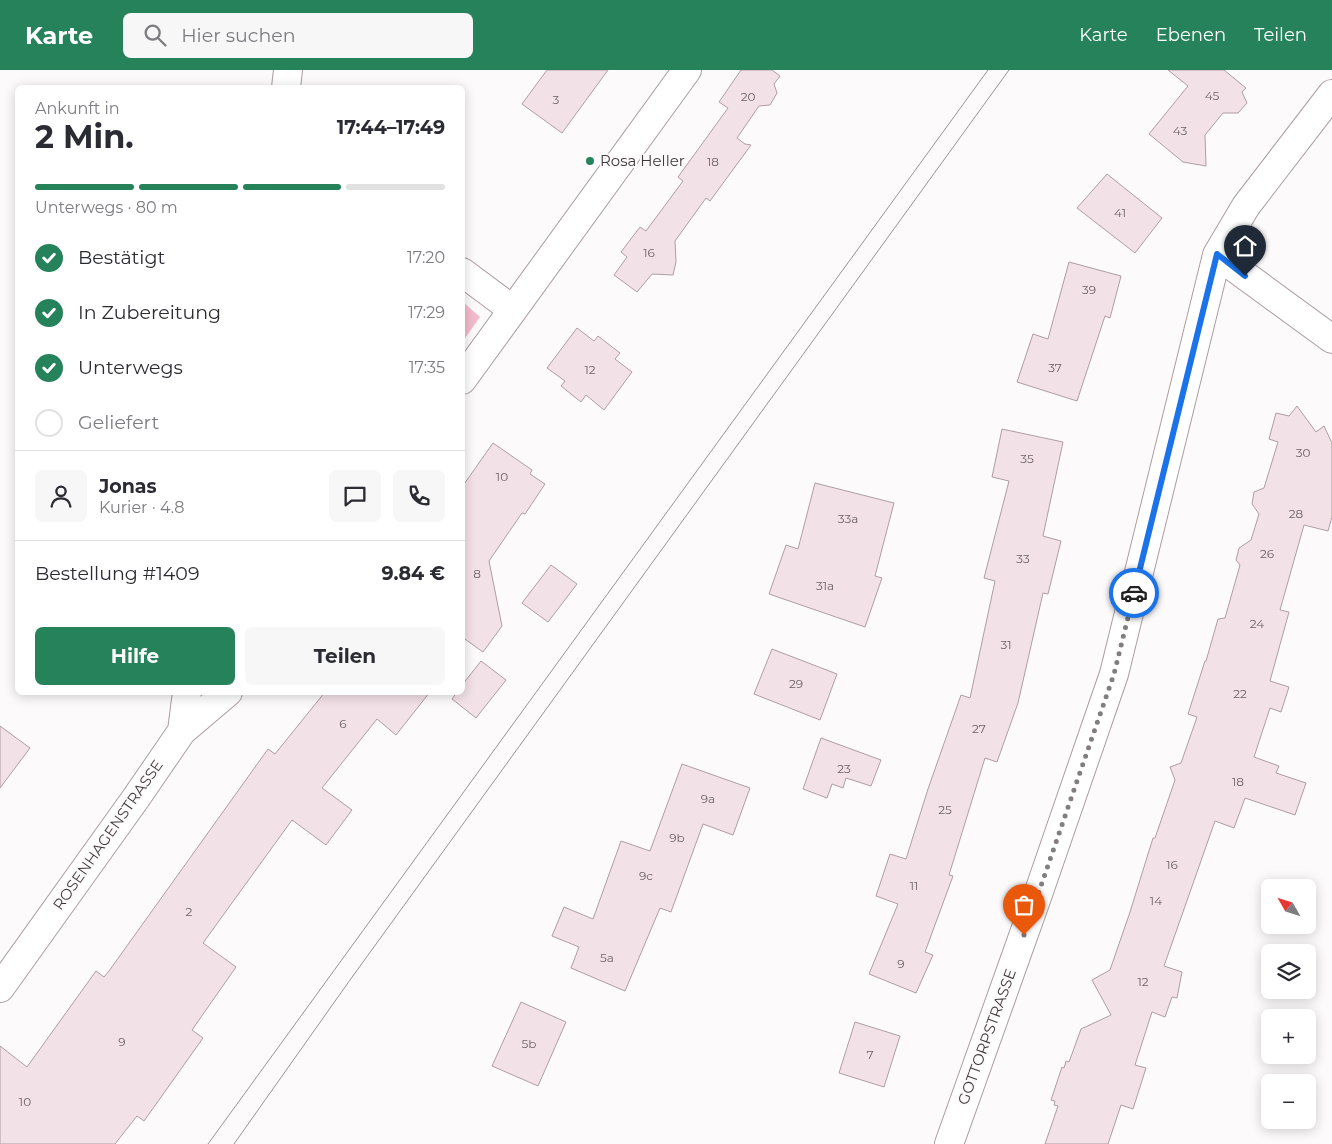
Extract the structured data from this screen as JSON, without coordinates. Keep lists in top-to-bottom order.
{
  "streets": {
    "street": ["ROSENHAGENSTRASSE", "GOTTORPSTRASSE"]
  },
  "places": ["Rosa Heller"],
  "house_numbers": [
    "45",
    "20",
    "3",
    "43",
    "18",
    "41",
    "16",
    "39",
    "37",
    "12",
    "30",
    "35",
    "10",
    "28",
    "33a",
    "26",
    "33",
    "8",
    "31a",
    "24",
    "31",
    "29",
    "22",
    "6",
    "27",
    "23",
    "18",
    "9a",
    "25",
    "9b",
    "16",
    "9c",
    "11",
    "14",
    "2",
    "5a",
    "9",
    "12",
    "9",
    "5b",
    "7",
    "10"
  ],
  "north": "top left",
  "page": {
    "header": "Karte",
    "search": "Hier suchen",
    "nav": ["Karte", "Ebenen", "Teilen"],
    "heading": ["2 Min.", "Ankunft in", "17:44–17:49"],
    "panel": [
      "Jonas",
      "Kurier · 4.8",
      "Bestellung #1409",
      "9.84 €"
    ],
    "bar": "Unterwegs · 80 m",
    "list": [
      ["Bestätigt", "17:20"],
      ["In Zubereitung", "17:29"],
      ["Unterwegs", "17:35"],
      "Geliefert"
    ],
    "buttons": ["Hilfe", "Teilen"],
    "map_buttons": ["+", "−"]
  }
}
